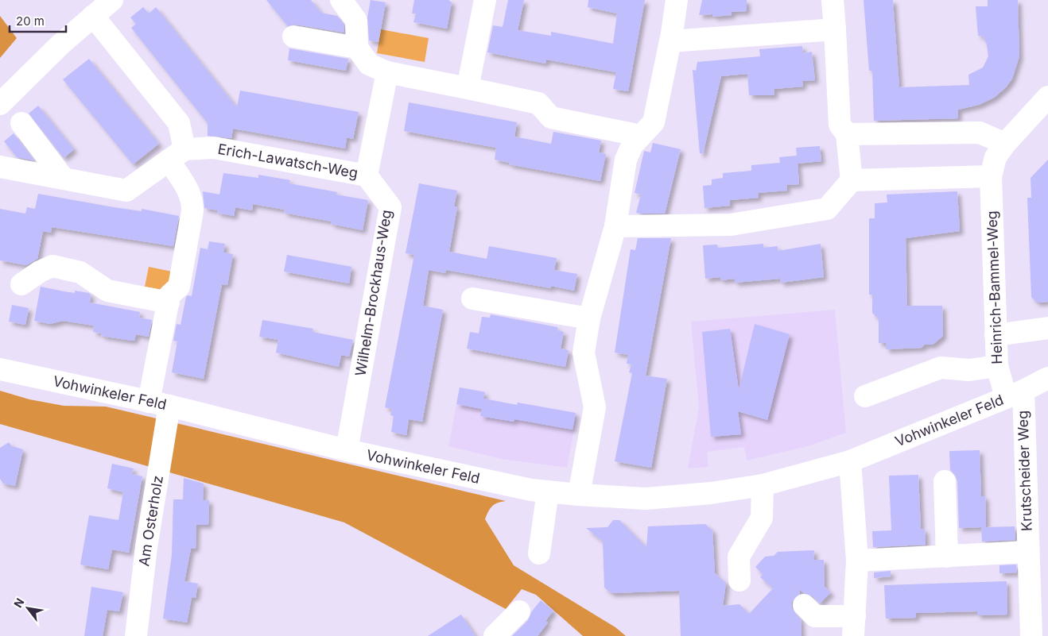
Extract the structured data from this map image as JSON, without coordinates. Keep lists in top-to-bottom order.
{
  "streets": {
    "street": [
      "Erich-Lawatsch-Weg",
      "Heinrich-Bammel-Weg",
      "Wilhelm-Brockhaus-Weg",
      "Vohwinkeler Feld",
      "Krutscheider Weg",
      "Am Osterholz"
    ]
  },
  "crossings": [
    ["Erich-Lawatsch-Weg", "Wilhelm-Brockhaus-Weg"],
    ["Heinrich-Bammel-Weg", "Vohwinkeler Feld"],
    ["Heinrich-Bammel-Weg", "Krutscheider Weg"],
    ["Wilhelm-Brockhaus-Weg", "Vohwinkeler Feld"],
    ["Vohwinkeler Feld", "Krutscheider Weg"],
    ["Vohwinkeler Feld", "Am Osterholz"]
  ],
  "scale_bar": "20 m",
  "north": "top left"
}
